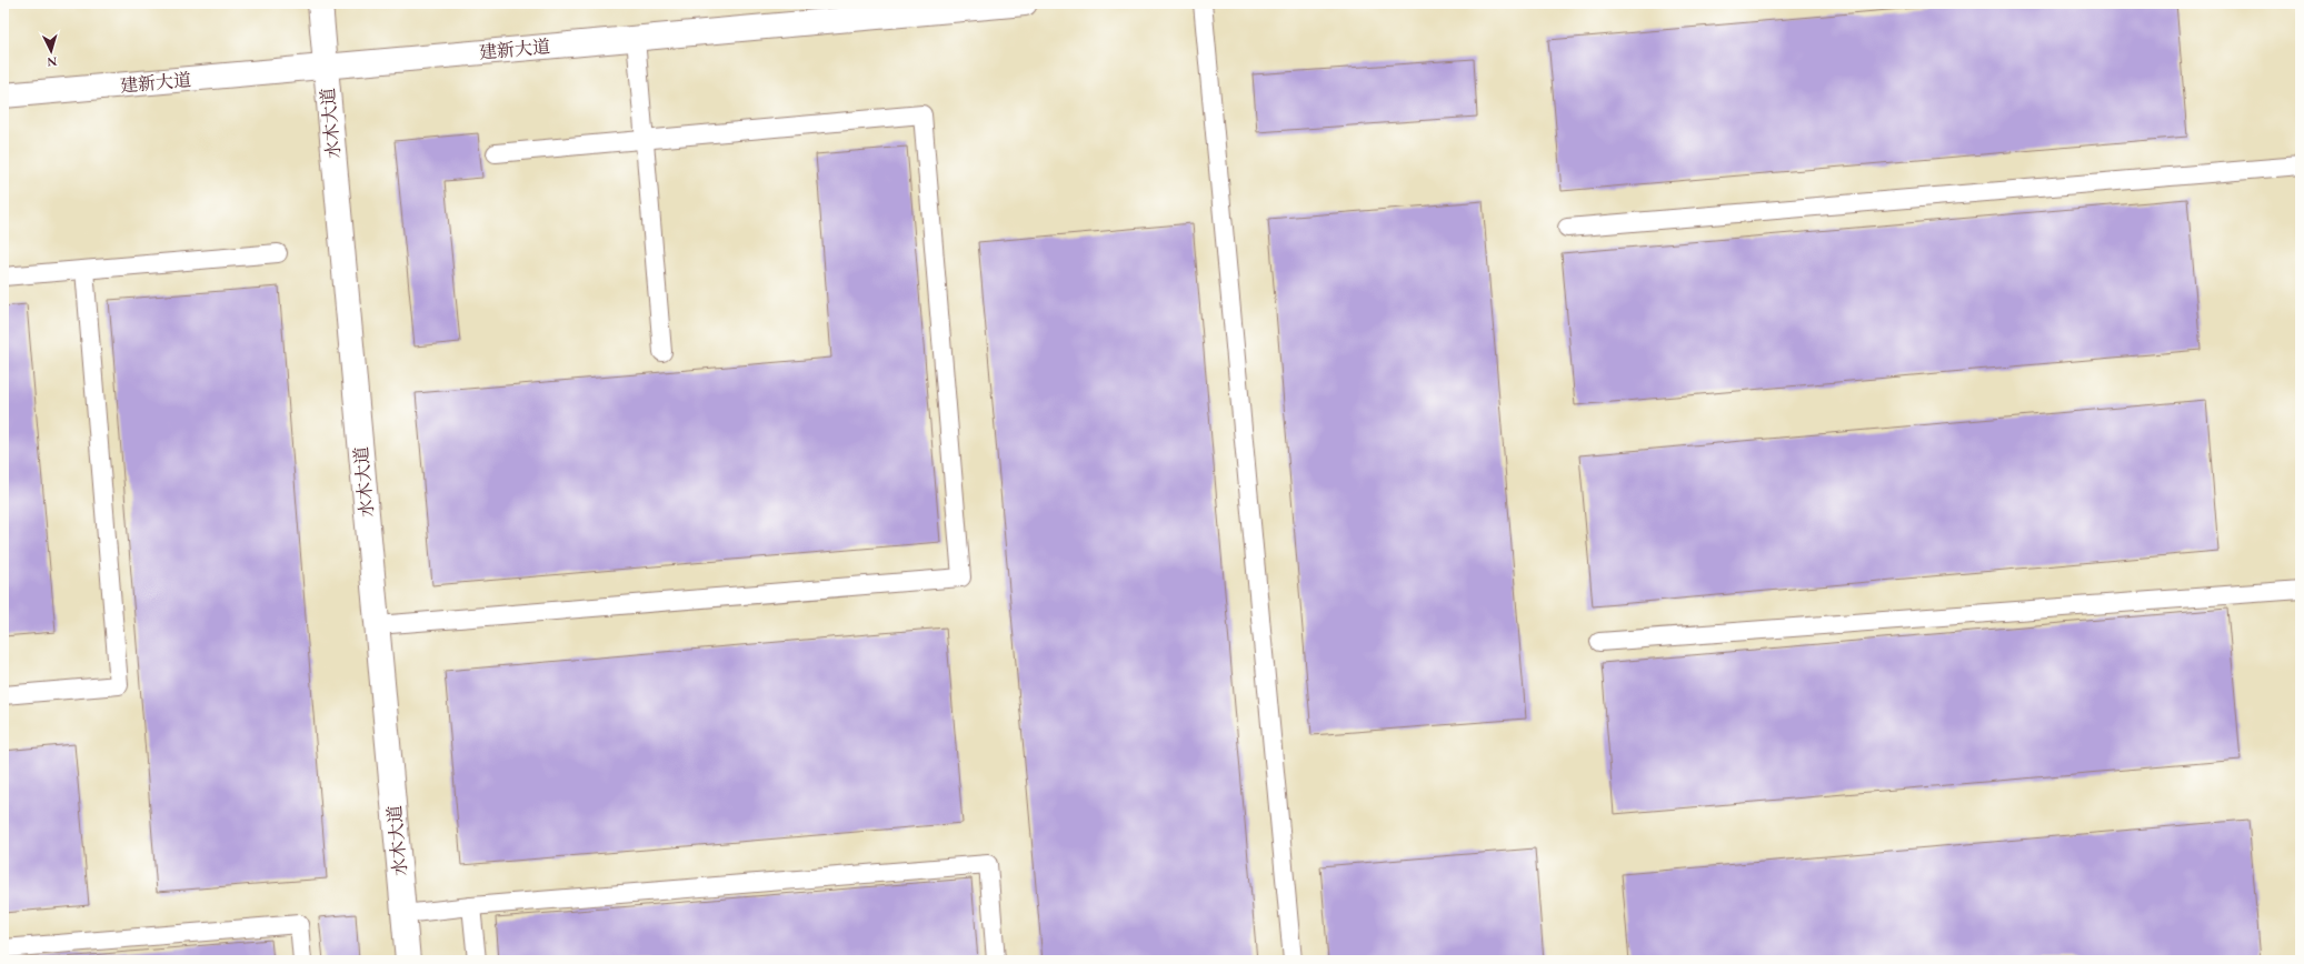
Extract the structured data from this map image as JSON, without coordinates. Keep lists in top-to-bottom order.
{
  "streets": {
    "street": ["建新大道", "水木大道"]
  },
  "crossings": [
    ["建新大道", "水木大道"]
  ],
  "north": "bottom"
}
